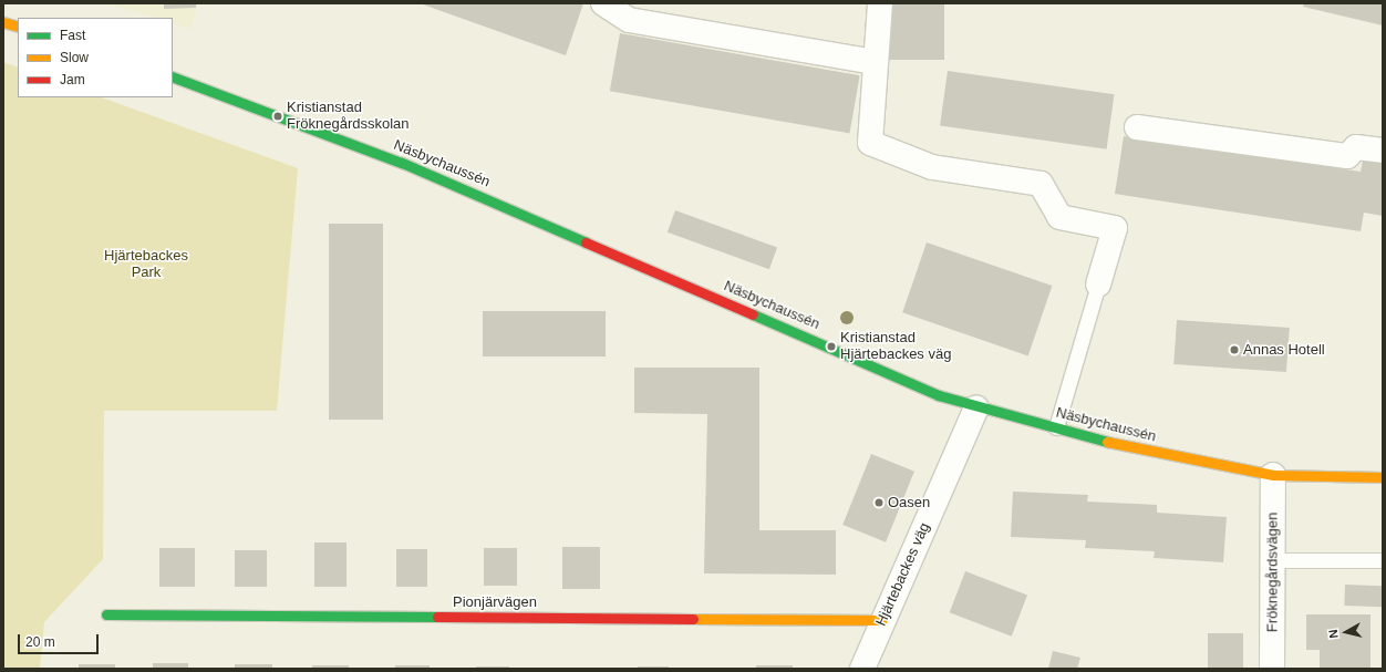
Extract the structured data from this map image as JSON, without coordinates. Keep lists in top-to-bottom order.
{
  "streets": {
    "street": [
      "Näsbychaussén",
      "Fröknegårdsvägen",
      "Hjärtebackes väg",
      "Pionjärvägen"
    ]
  },
  "crossings": [
    ["Näsbychaussén", "Fröknegårdsvägen"],
    ["Näsbychaussén", "Hjärtebackes väg"],
    ["Hjärtebackes väg", "Pionjärvägen"]
  ],
  "parks": ["Hjärtebackes Park"],
  "places": [
    "Kristianstad Fröknegårdsskolan",
    "Kristianstad Hjärtebackes väg",
    "Annas Hotell",
    "Oasen"
  ],
  "legend": ["Fast", "Slow", "Jam"],
  "scale_bar": "20 m",
  "north": "left"
}
